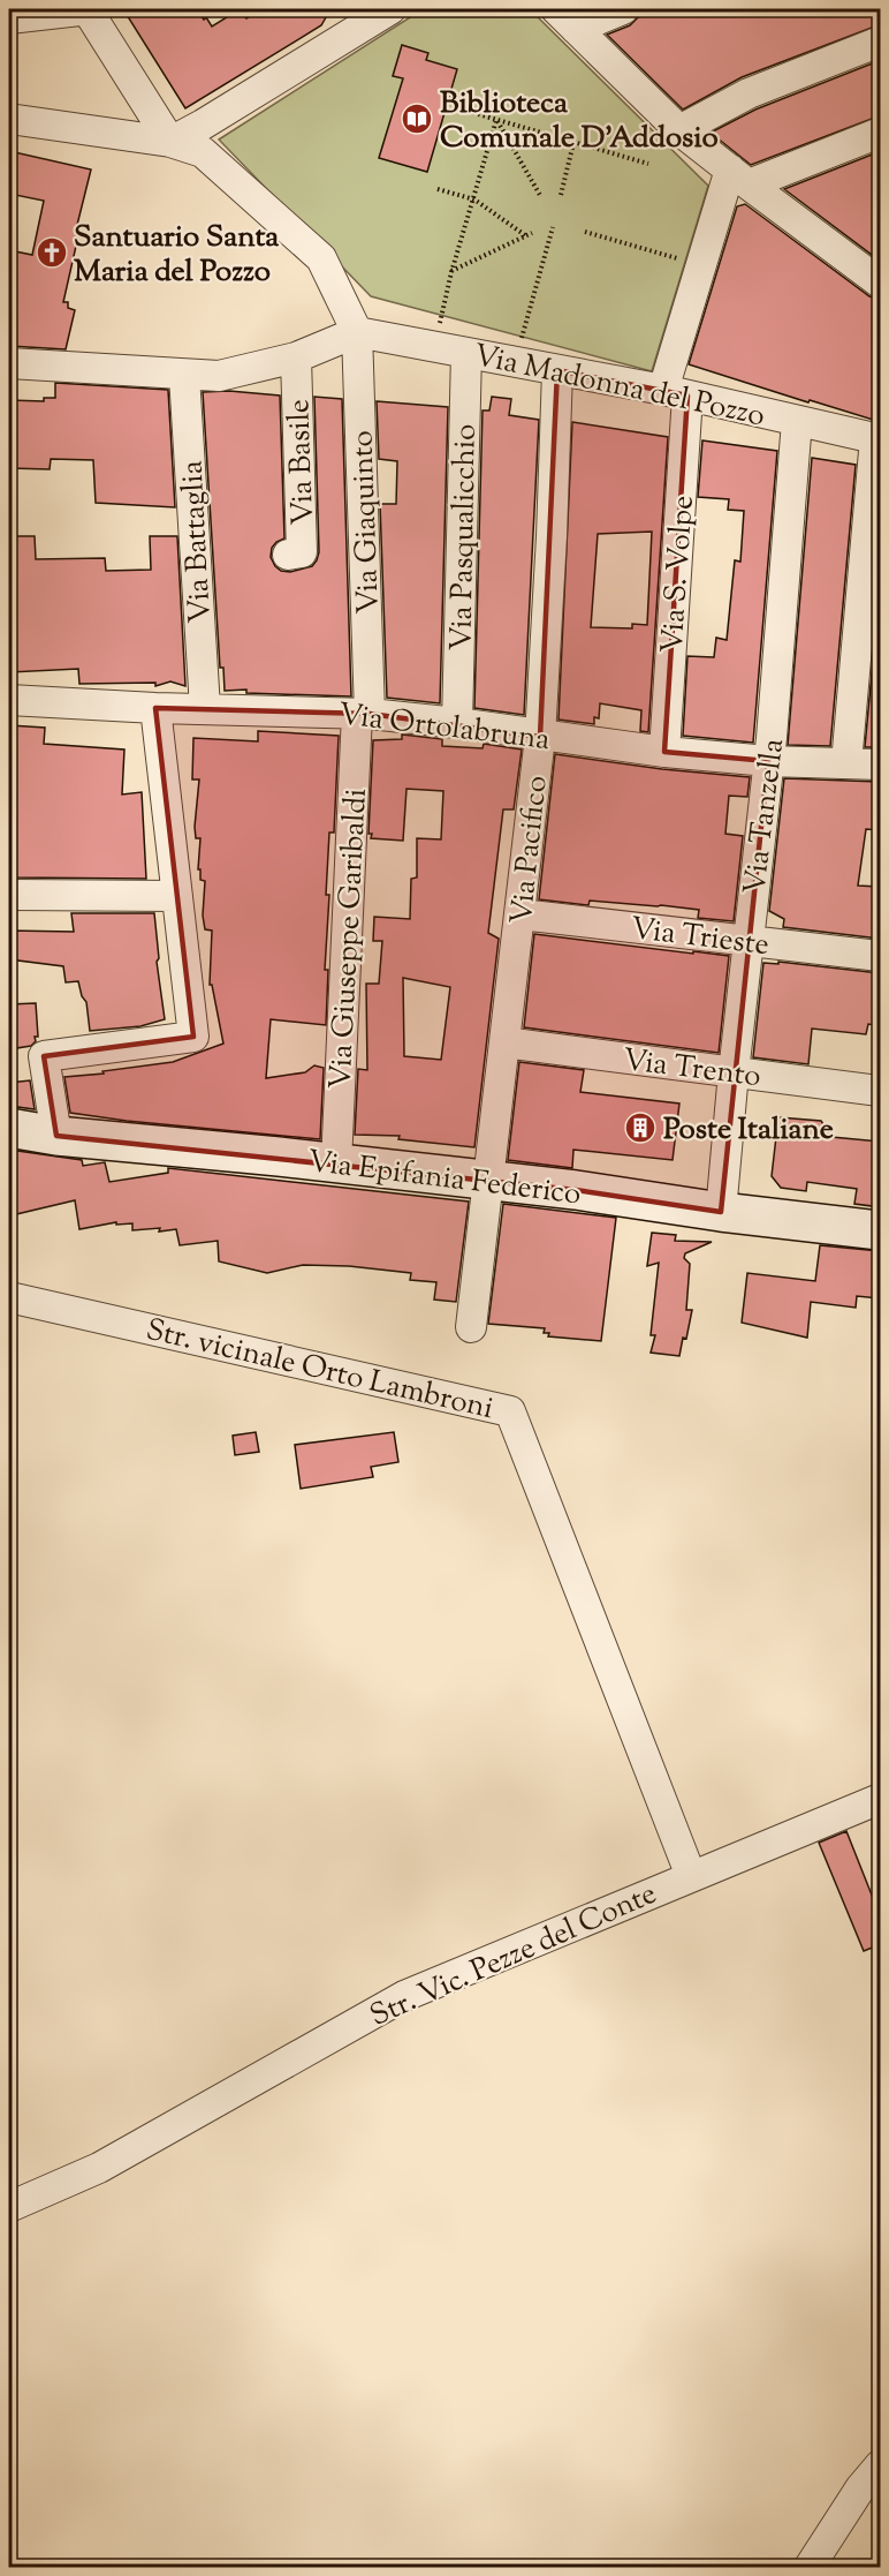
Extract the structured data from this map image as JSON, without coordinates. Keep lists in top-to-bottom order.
{
  "streets": {
    "main road": ["Via Epifania Federico"],
    "street": [
      "Via Madonna del Pozzo",
      "Via Basile",
      "Via Giaquinto",
      "Via Pasqualicchio",
      "Via Battaglia",
      "Via S. Volpe",
      "Via Ortolabruna",
      "Via Tanzella",
      "Via Pacifico",
      "Via Trieste",
      "Via Giuseppe Garibaldi",
      "Via Trento",
      "Str. vicinale Orto Lambroni",
      "Str. Vic. Pezze del Conte"
    ]
  },
  "crossings": [
    ["Via Madonna del Pozzo", "Via Giaquinto"],
    ["Via Madonna del Pozzo", "Via Pasqualicchio"],
    ["Via Madonna del Pozzo", "Via S. Volpe"],
    ["Via Madonna del Pozzo", "Via Tanzella"],
    ["Via Madonna del Pozzo", "Via Pacifico"],
    ["Via Giaquinto", "Via Ortolabruna"],
    ["Via Giaquinto", "Via Giuseppe Garibaldi"],
    ["Via Pasqualicchio", "Via Ortolabruna"],
    ["Via Battaglia", "Via Ortolabruna"],
    ["Via S. Volpe", "Via Ortolabruna"],
    ["Via Ortolabruna", "Via Tanzella"],
    ["Via Ortolabruna", "Via Pacifico"],
    ["Via Ortolabruna", "Via Giuseppe Garibaldi"],
    ["Via Tanzella", "Via Trieste"],
    ["Via Tanzella", "Via Trento"],
    ["Via Tanzella", "Via Epifania Federico"],
    ["Via Pacifico", "Via Trieste"],
    ["Via Pacifico", "Via Trento"],
    ["Via Pacifico", "Via Epifania Federico"],
    ["Via Giuseppe Garibaldi", "Via Epifania Federico"],
    ["Str. vicinale Orto Lambroni", "Str. Vic. Pezze del Conte"]
  ],
  "places": {
    "library": ["Biblioteca Comunale D'Addosio"],
    "church": ["Santuario Santa Maria del Pozzo"],
    "building": ["Poste Italiane"]
  }
}
